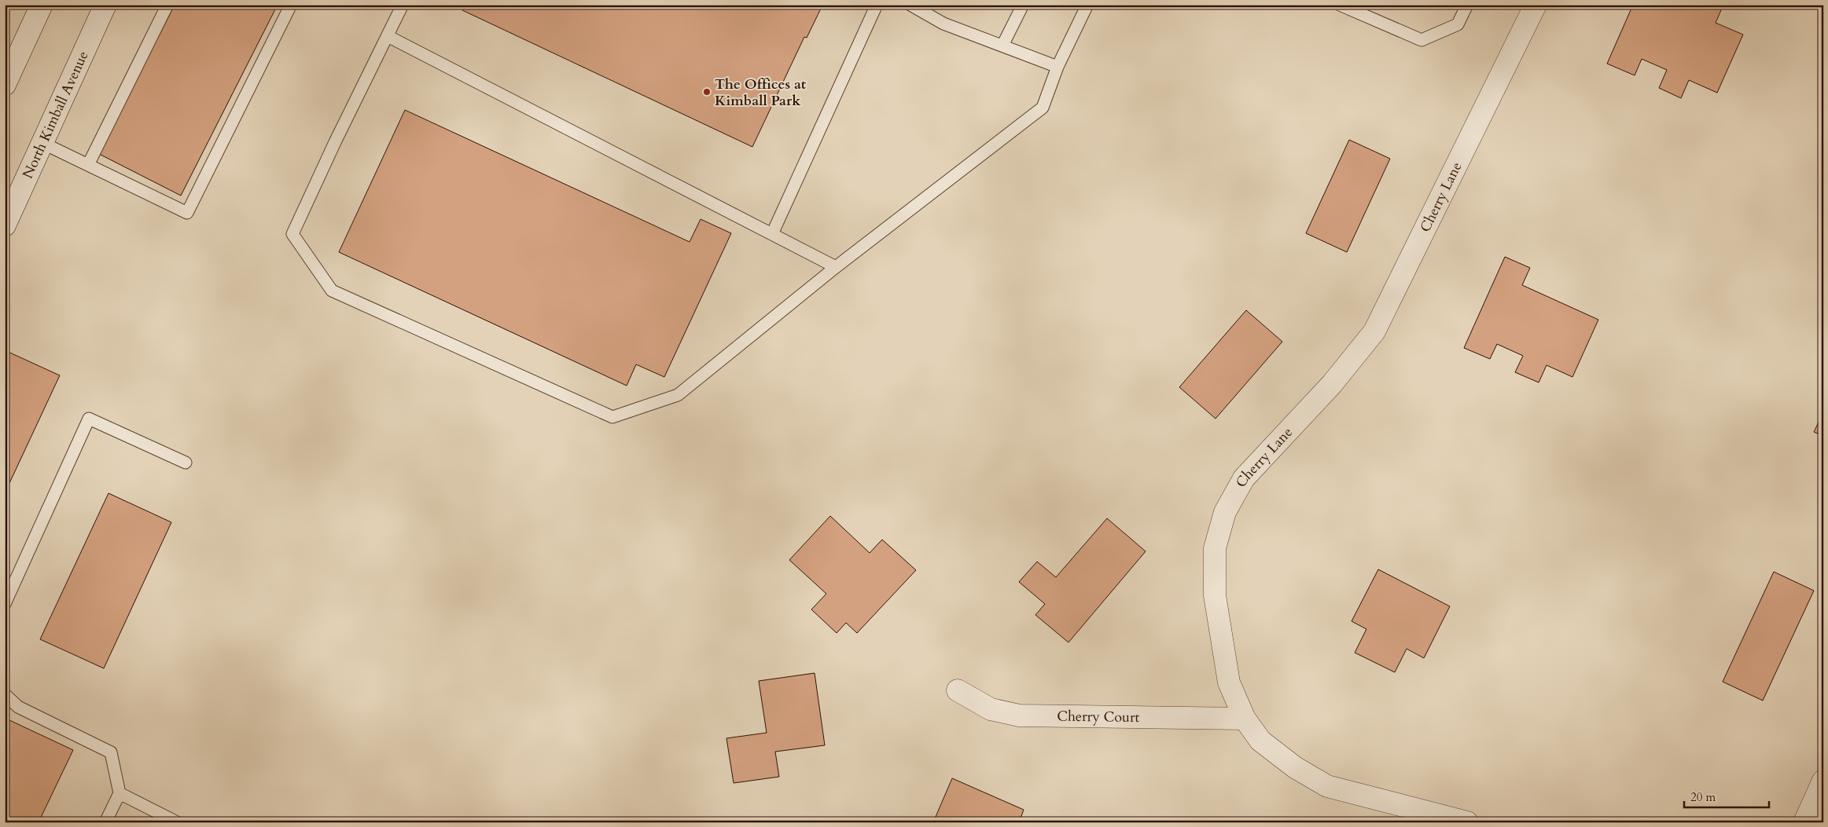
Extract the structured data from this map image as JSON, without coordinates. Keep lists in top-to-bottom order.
{
  "streets": {
    "street": ["North Kimball Avenue", "Cherry Lane", "Cherry Court"]
  },
  "crossings": [
    ["Cherry Lane", "Cherry Court"]
  ],
  "places": ["The Offices at Kimball Park"],
  "scale_bar": "20 m"
}
